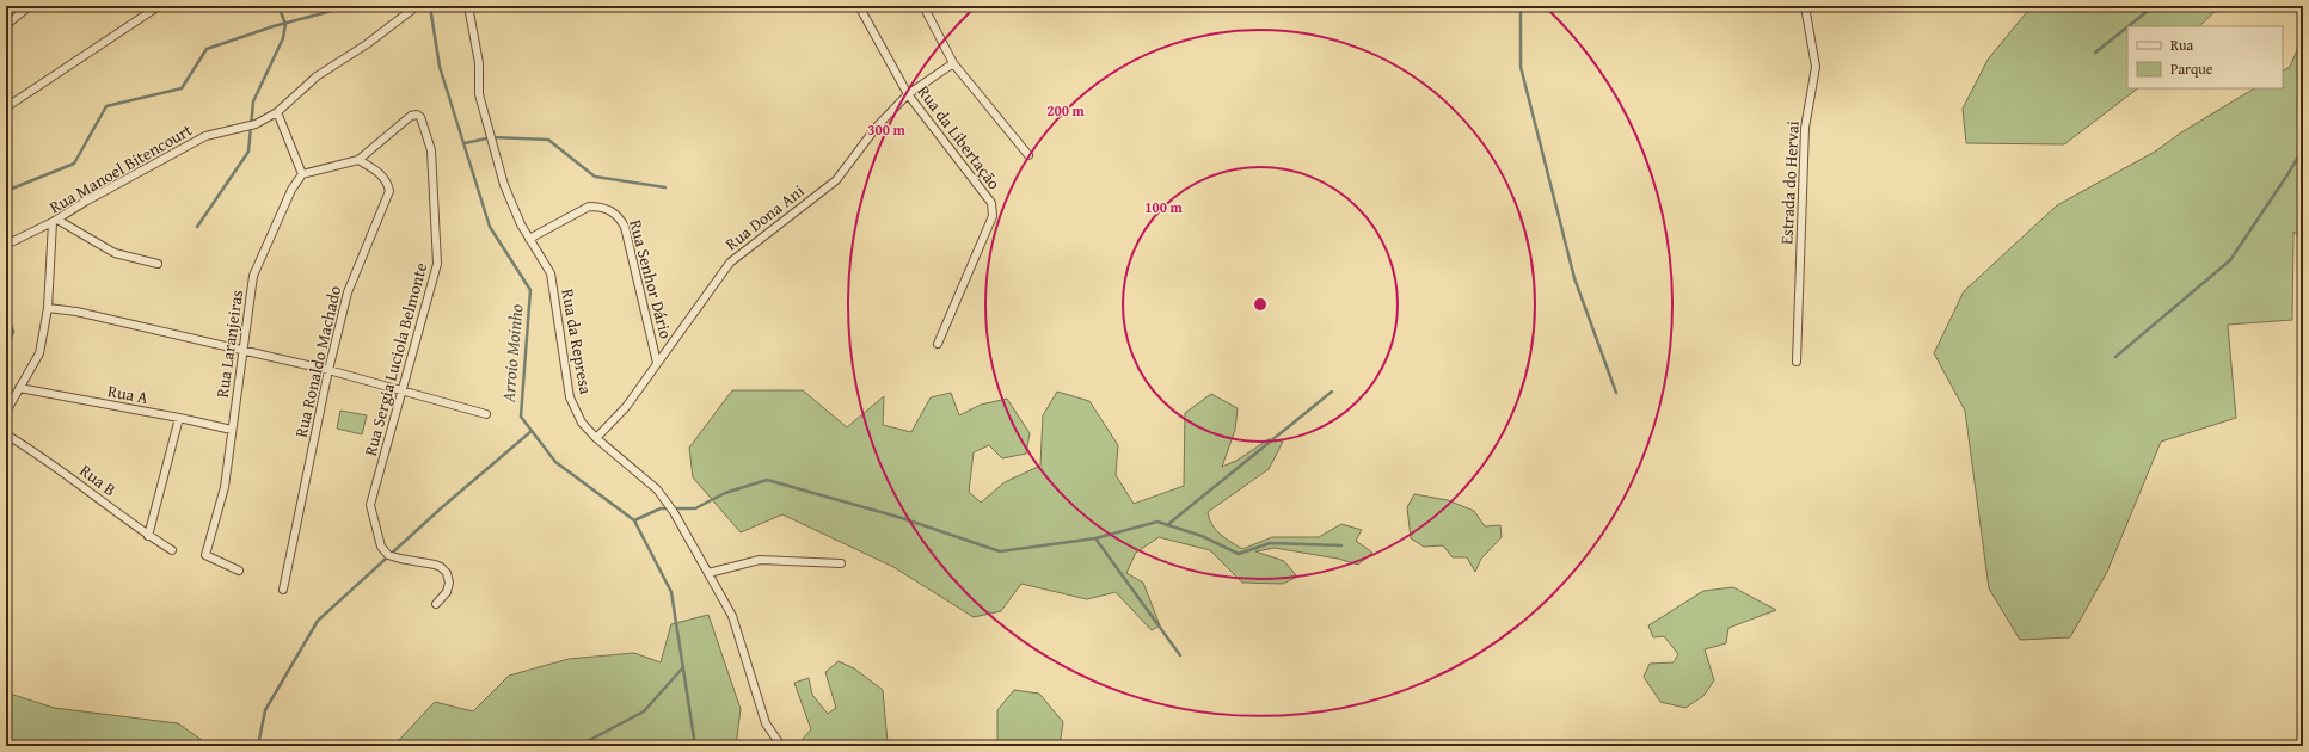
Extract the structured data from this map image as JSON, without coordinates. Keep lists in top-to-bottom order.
{
  "streets": {
    "street": [
      "Rua da Libertação",
      "Rua Manoel Bitencourt",
      "Estrada do Hervai",
      "Rua Dona Ani",
      "Rua Senhor Dário",
      "Rua da Represa",
      "Rua Laranjeiras",
      "Rua Sergia Luciola Belmonte",
      "Rua Ronaldo Machado",
      "Rua A",
      "Rua B"
    ]
  },
  "crossings": [
    ["Rua da Libertação", "Rua Dona Ani"],
    ["Rua Manoel Bitencourt", "Rua A"],
    ["Rua Dona Ani", "Rua Senhor Dário"],
    ["Rua Dona Ani", "Rua da Represa"],
    ["Rua Senhor Dário", "Rua da Represa"],
    ["Rua Laranjeiras", "Rua A"],
    ["Rua Sergia Luciola Belmonte", "Rua Ronaldo Machado"]
  ],
  "water": ["Arroio Moinho"],
  "legend": ["Rua", "Parque"],
  "rings": ["200 m", "300 m", "100 m"]
}
